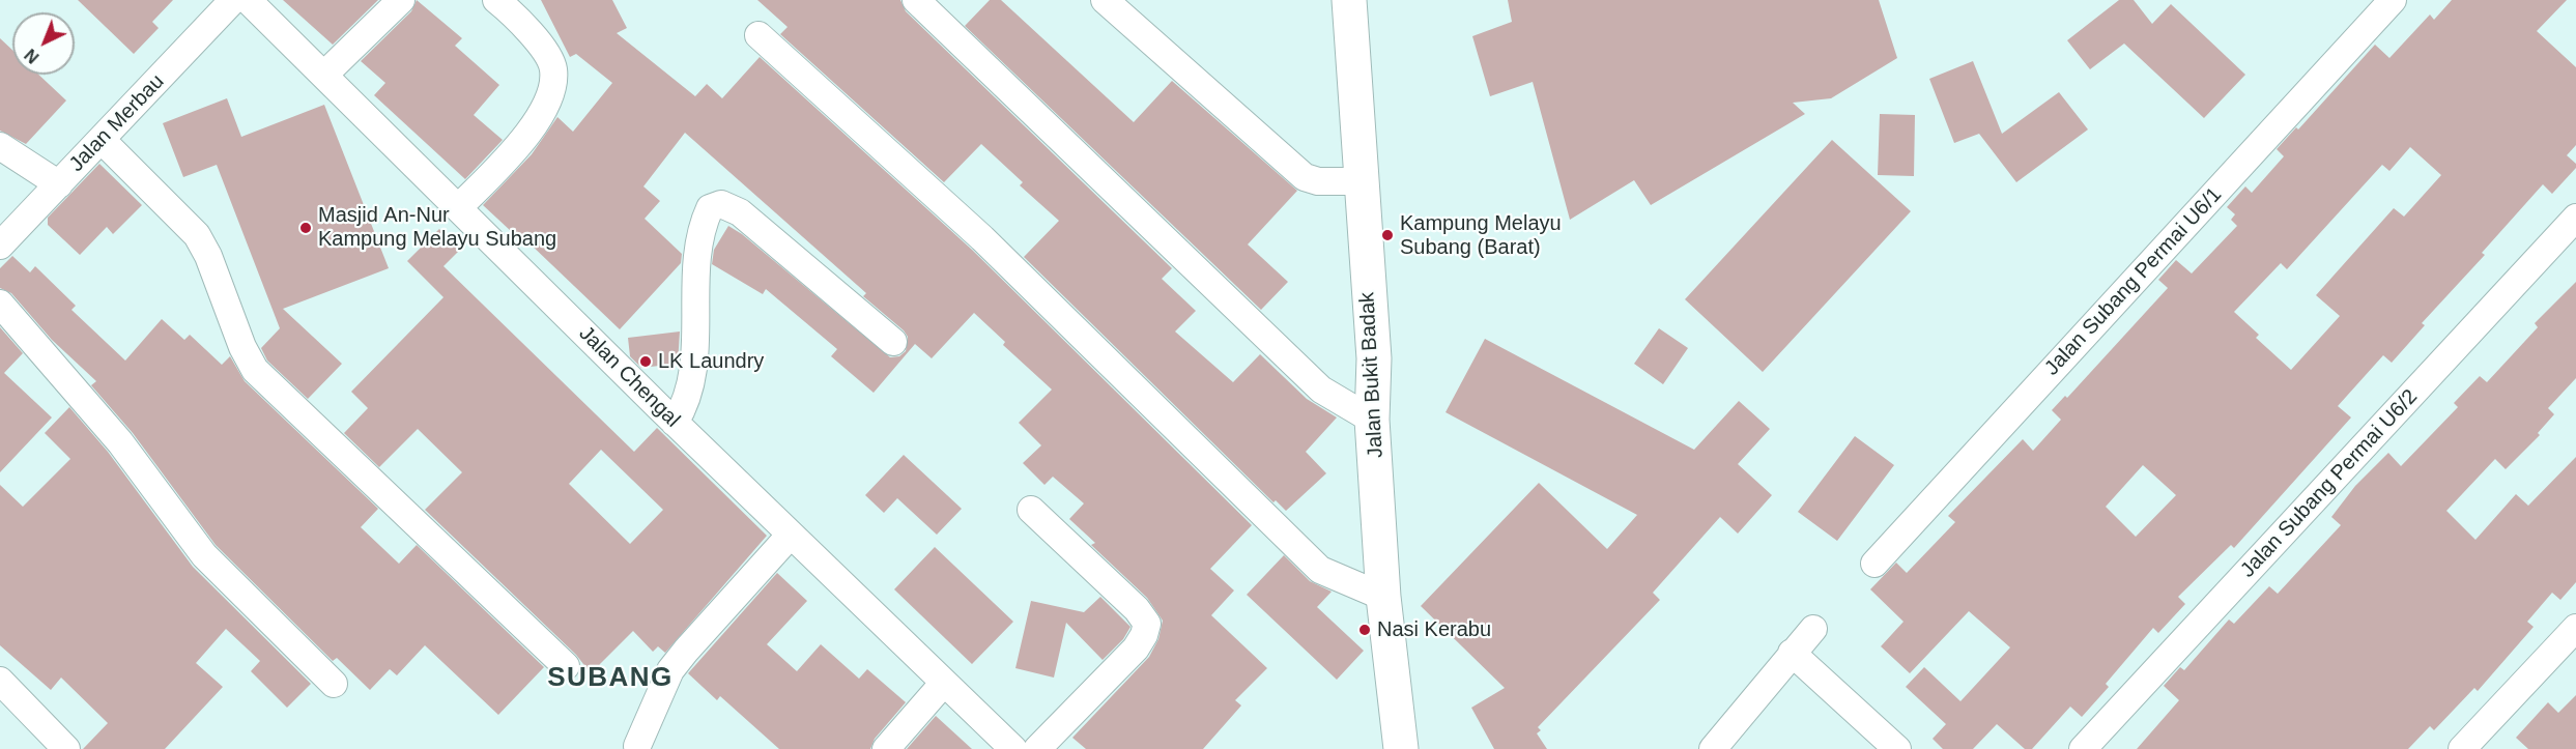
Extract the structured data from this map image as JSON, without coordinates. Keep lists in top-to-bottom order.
{
  "streets": {
    "main road": ["Jalan Bukit Badak"],
    "street": [
      "Jalan Merbau",
      "Jalan Subang Permai U6/1",
      "Jalan Chengal",
      "Jalan Subang Permai U6/2"
    ]
  },
  "districts": ["SUBANG"],
  "places": [
    "Masjid An-Nur Kampung Melayu Subang",
    "Kampung Melayu Subang (Barat)",
    "LK Laundry",
    "Nasi Kerabu"
  ],
  "north": "bottom left"
}
